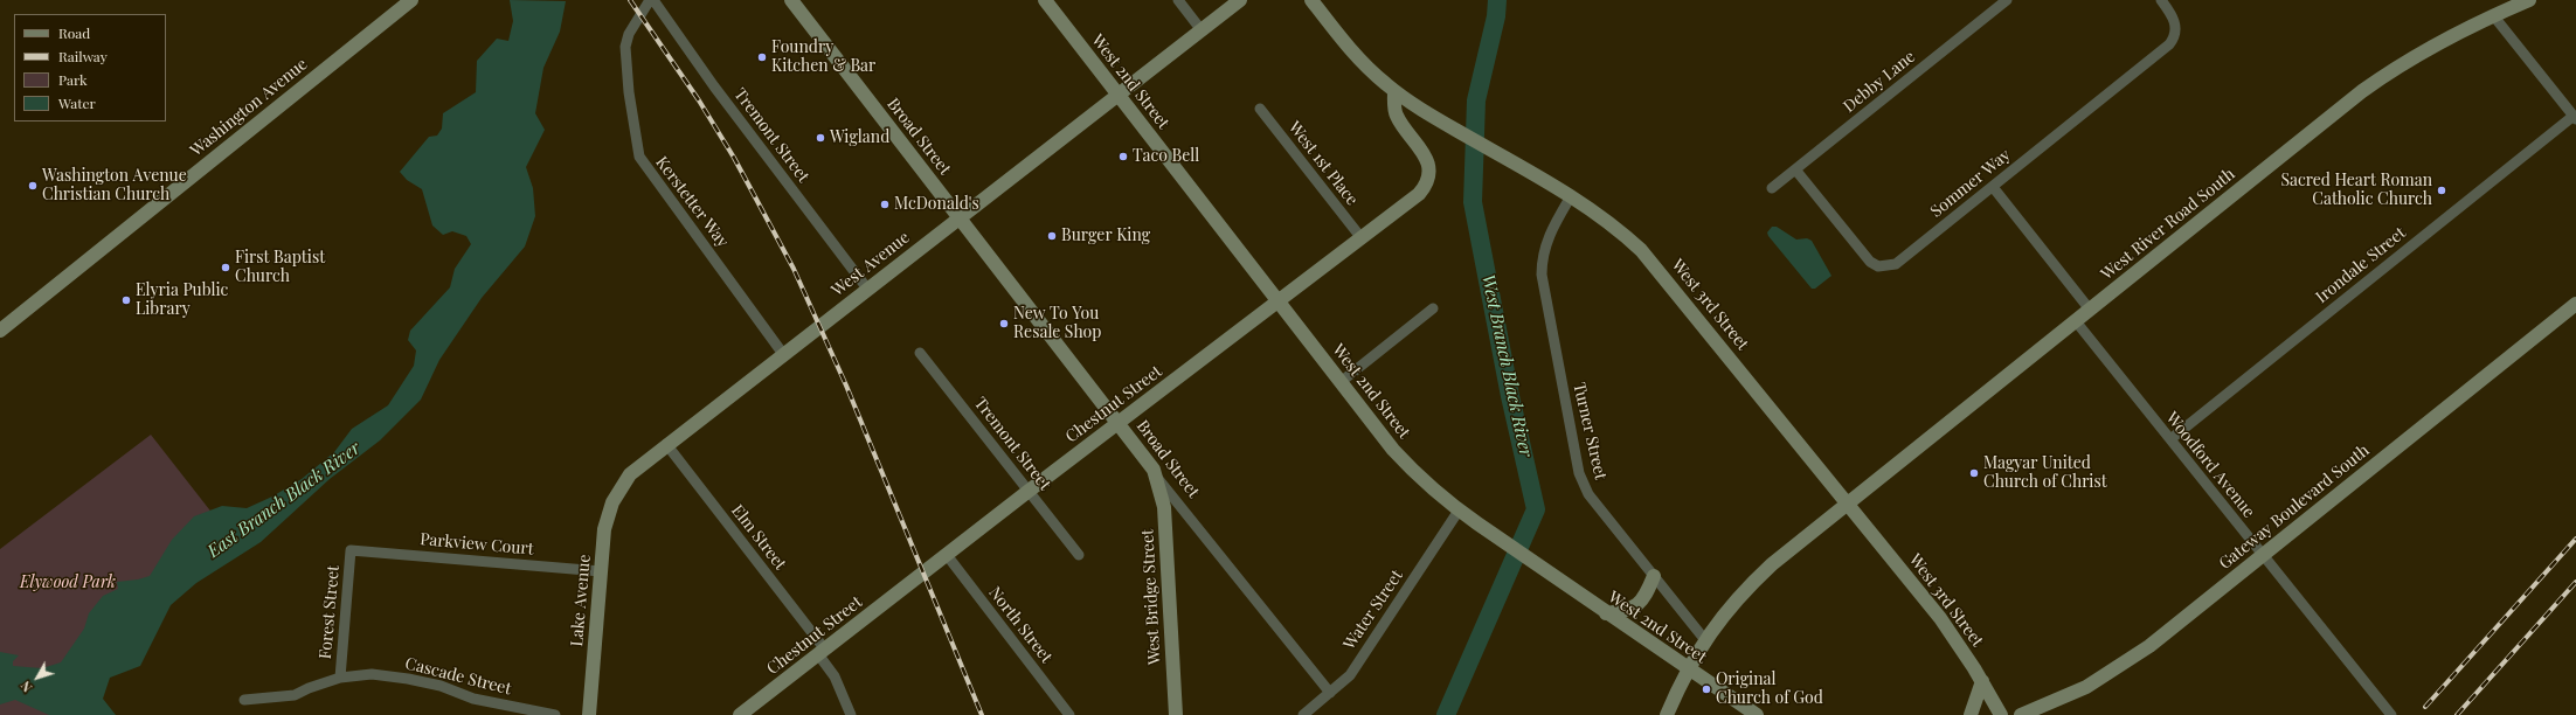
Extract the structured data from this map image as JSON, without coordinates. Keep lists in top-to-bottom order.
{
  "streets": {
    "main road": [
      "West 2nd Street",
      "Washington Avenue",
      "Broad Street",
      "West River Road South",
      "West Avenue",
      "West 3rd Street",
      "Chestnut Street",
      "Gateway Boulevard South",
      "West Bridge Street",
      "Lake Avenue"
    ],
    "street": [
      "Debby Lane",
      "Tremont Street",
      "West 1st Place",
      "Sommer Way",
      "Kerstetter Way",
      "Irondale Street",
      "Turner Street",
      "Woodford Avenue",
      "Elm Street",
      "Parkview Court",
      "Water Street",
      "Forest Street",
      "North Street",
      "Cascade Street"
    ]
  },
  "crossings": [
    ["West 2nd Street", "West River Road South"],
    ["West 2nd Street", "West Avenue"],
    ["West 2nd Street", "Chestnut Street"],
    ["West 2nd Street", "Water Street"],
    ["Debby Lane", "Sommer Way"],
    ["Tremont Street", "West Avenue"],
    ["Tremont Street", "Chestnut Street"],
    ["Broad Street", "West Avenue"],
    ["Broad Street", "Chestnut Street"],
    ["Broad Street", "West Bridge Street"],
    ["Broad Street", "Water Street"],
    ["West 1st Place", "Chestnut Street"],
    ["Kerstetter Way", "West Avenue"],
    ["West River Road South", "West 3rd Street"],
    ["West River Road South", "Turner Street"],
    ["West River Road South", "Woodford Avenue"],
    ["West Avenue", "Elm Street"],
    ["West Avenue", "Lake Avenue"],
    ["Irondale Street", "Woodford Avenue"],
    ["West 3rd Street", "Chestnut Street"],
    ["West 3rd Street", "Turner Street"],
    ["Chestnut Street", "Elm Street"],
    ["Chestnut Street", "North Street"],
    ["Woodford Avenue", "Gateway Boulevard South"],
    ["Parkview Court", "Lake Avenue"],
    ["Parkview Court", "Forest Street"],
    ["Forest Street", "Cascade Street"]
  ],
  "water": ["West Branch Black River", "East Branch Black River"],
  "parks": ["Elywood Park"],
  "places": [
    "Foundry Kitchen & Bar",
    "Wigland",
    "Taco Bell",
    "Washington Avenue Christian Church",
    "Sacred Heart Roman Catholic Church",
    "McDonald's",
    "Burger King",
    "First Baptist Church",
    "Elyria Public Library",
    "New To You Resale Shop",
    "Magyar United Church of Christ",
    "Original Church of God"
  ],
  "legend": [
    "Road",
    "Railway",
    "Park",
    "Water"
  ],
  "north": "bottom left"
}
